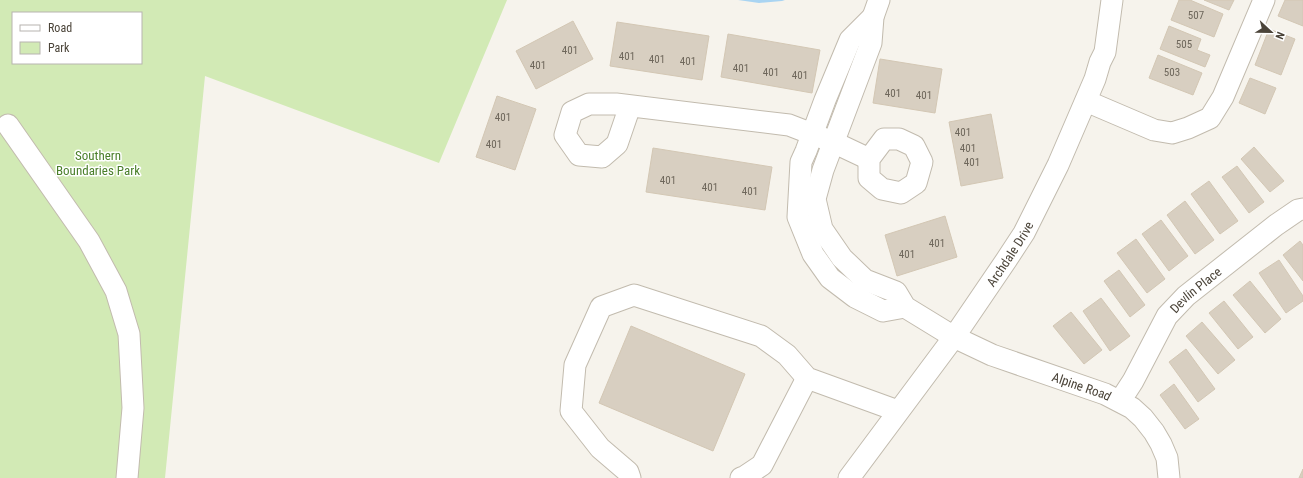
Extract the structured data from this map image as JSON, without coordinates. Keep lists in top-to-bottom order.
{
  "streets": {
    "street": ["Archdale Drive", "Devlin Place", "Alpine Road"]
  },
  "crossings": [
    ["Archdale Drive", "Alpine Road"],
    ["Devlin Place", "Alpine Road"]
  ],
  "parks": ["Southern Boundaries Park"],
  "house_numbers": [
    "507",
    "505",
    "401",
    "401",
    "401",
    "401",
    "401",
    "401",
    "401",
    "503",
    "401",
    "401",
    "401",
    "401",
    "401",
    "401",
    "401",
    "401",
    "401",
    "401",
    "401",
    "401",
    "401"
  ],
  "legend": ["Road", "Park"],
  "north": "right"
}
